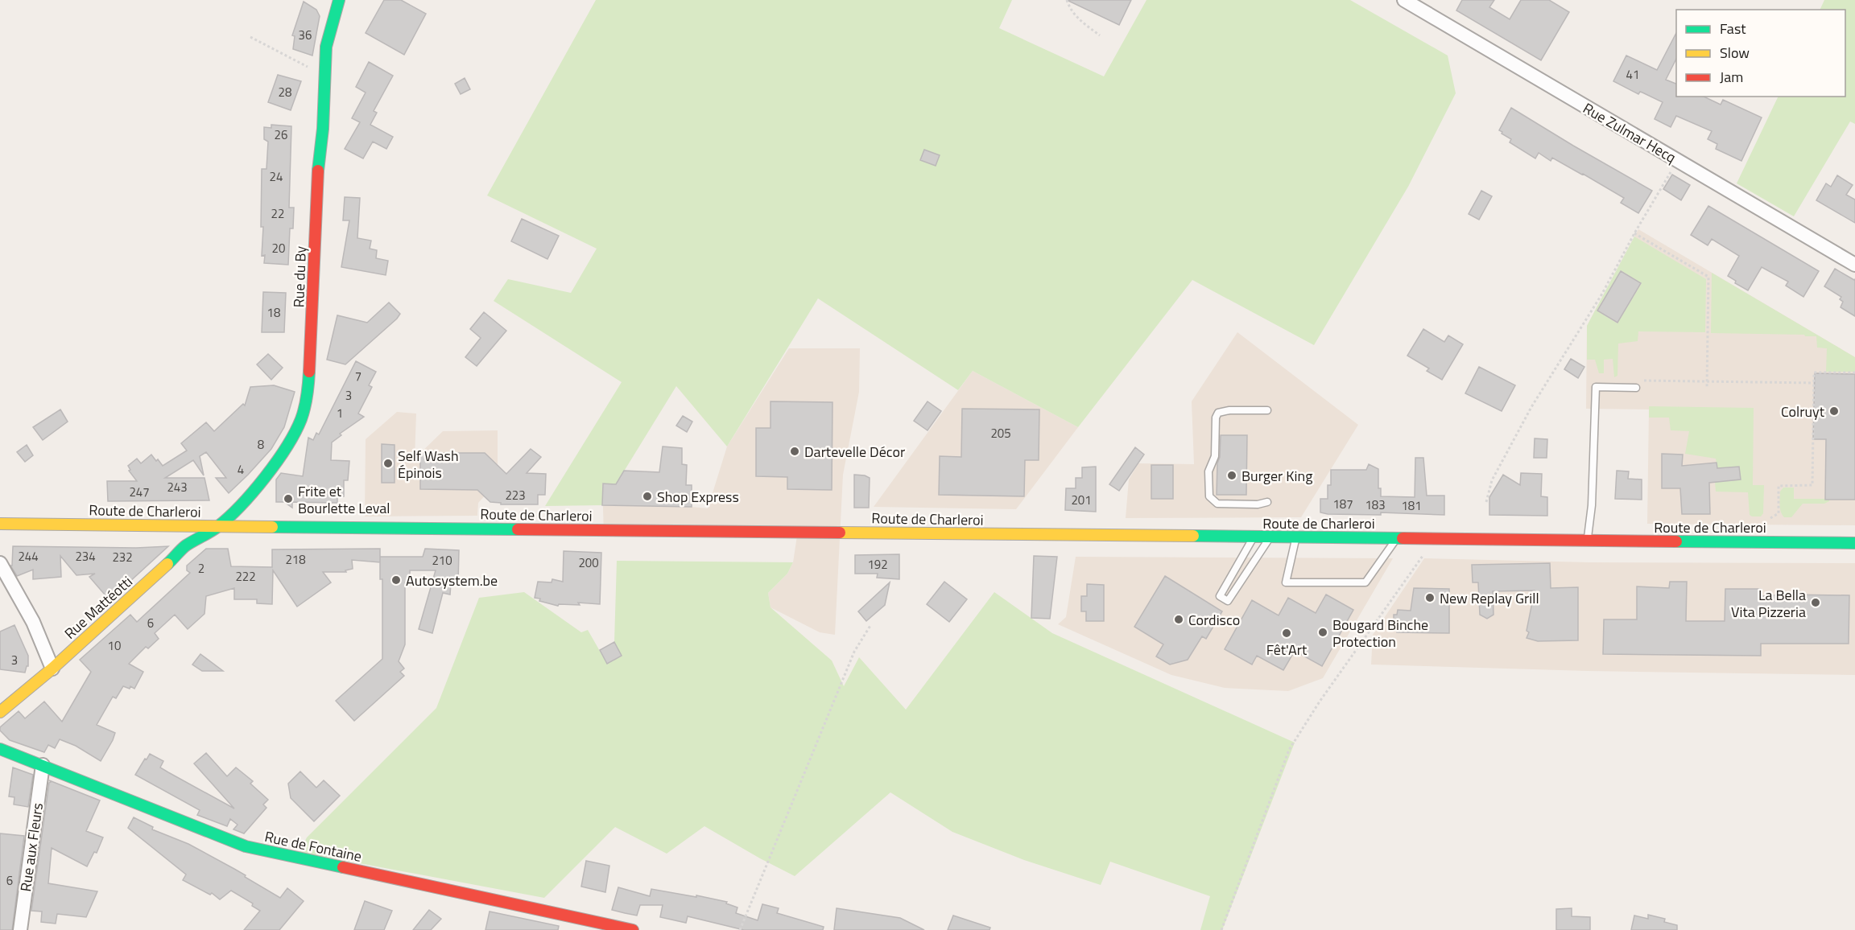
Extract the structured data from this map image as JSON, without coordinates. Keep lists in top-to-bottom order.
{
  "streets": {
    "main road": [
      "Rue du By",
      "Route de Charleroi",
      "Rue Mattéotti",
      "Rue de Fontaine"
    ],
    "street": ["Rue Zulmar Hecq", "Rue aux Fleurs"]
  },
  "crossings": [
    ["Rue du By", "Route de Charleroi"],
    ["Rue du By", "Rue Mattéotti"],
    ["Route de Charleroi", "Rue Mattéotti"],
    ["Rue de Fontaine", "Rue aux Fleurs"]
  ],
  "places": [
    "Colruyt",
    "Dartevelle Décor",
    "Self Wash Épinois",
    "Burger King",
    "Shop Express",
    "Frite et Bourlette Leval",
    "Autosystem.be",
    "New Replay Grill",
    "La Bella Vita Pizzeria",
    "Cordisco",
    "Bougard Binche Protection",
    "Fêt'Art"
  ],
  "house_numbers": [
    "36",
    "41",
    "28",
    "26",
    "24",
    "22",
    "20",
    "18",
    "7",
    "3",
    "1",
    "205",
    "8",
    "4",
    "243",
    "247",
    "223",
    "201",
    "187",
    "183",
    "181",
    "244",
    "234",
    "232",
    "218",
    "210",
    "200",
    "192",
    "2",
    "222",
    "6",
    "10",
    "3",
    "6"
  ],
  "legend": ["Fast", "Slow", "Jam"]
}
